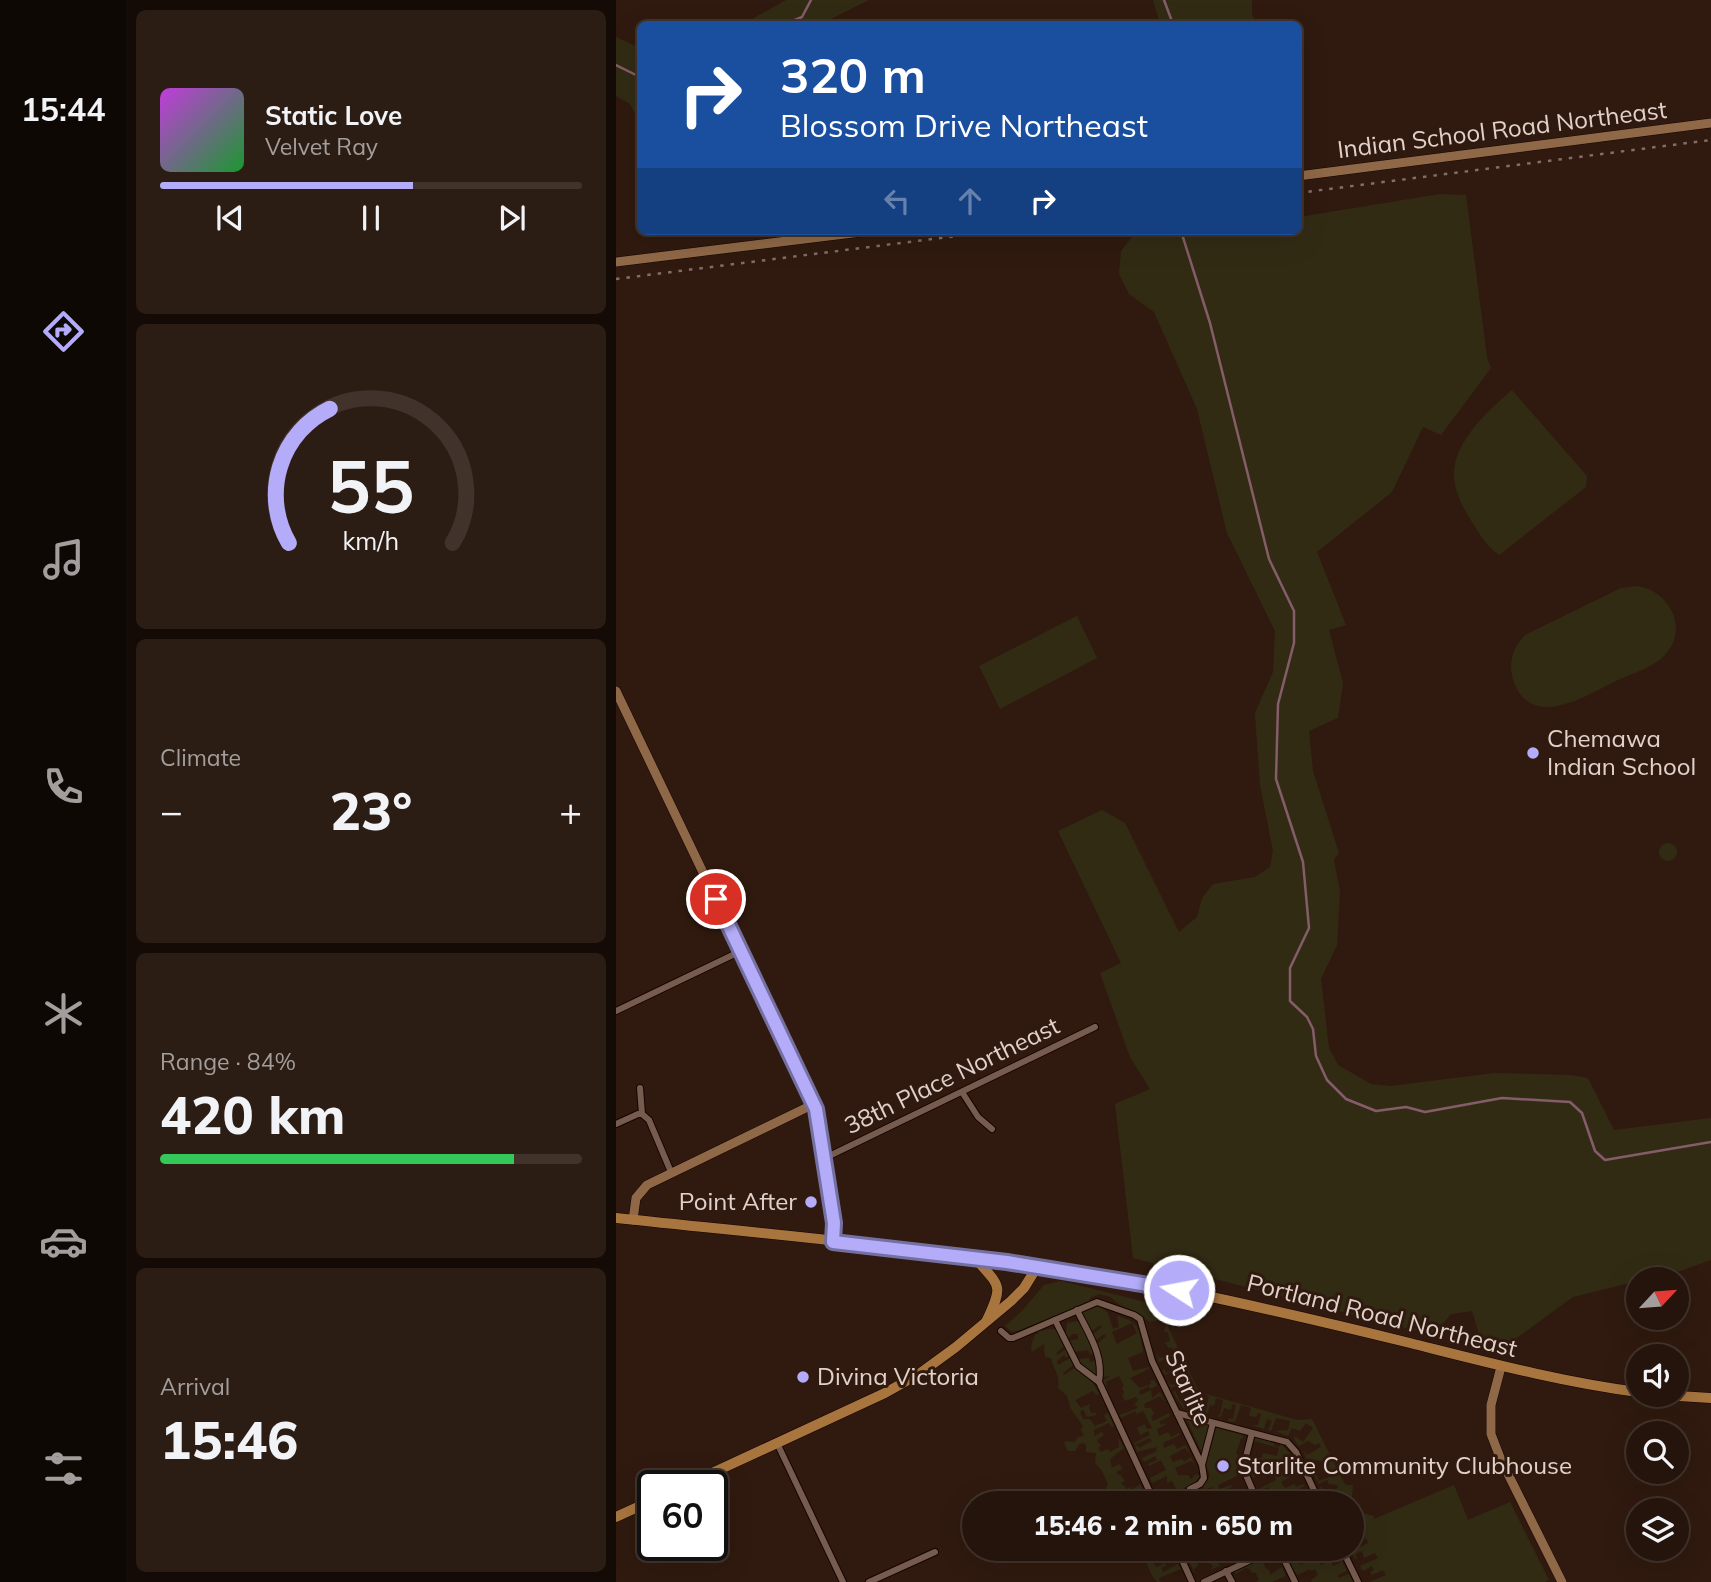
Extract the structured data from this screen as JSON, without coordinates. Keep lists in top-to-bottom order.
{
  "streets": {
    "main road": ["Portland Road Northeast"],
    "street": ["Indian School Road Northeast", "38th Place Northeast", "Starlite"]
  },
  "places": [
    "Chemawa Indian School",
    "Point After",
    "Divina Victoria",
    "Starlite Community Clubhouse"
  ],
  "north": "top right",
  "page": {
    "tabs": "15:44",
    "turn": ["320 m", "Blossom Drive Northeast"],
    "song": ["Static Love", "Velvet Ray"],
    "tile": [
      "Climate",
      ["Range · 84%", "420 km"],
      ["Arrival", "15:46"]
    ],
    "heat": ["−", "23°", "+"],
    "limit": "60",
    "trip": "15:46 · 2 min · 650 m",
    "gauge": ["55", "km/h"]
  }
}
